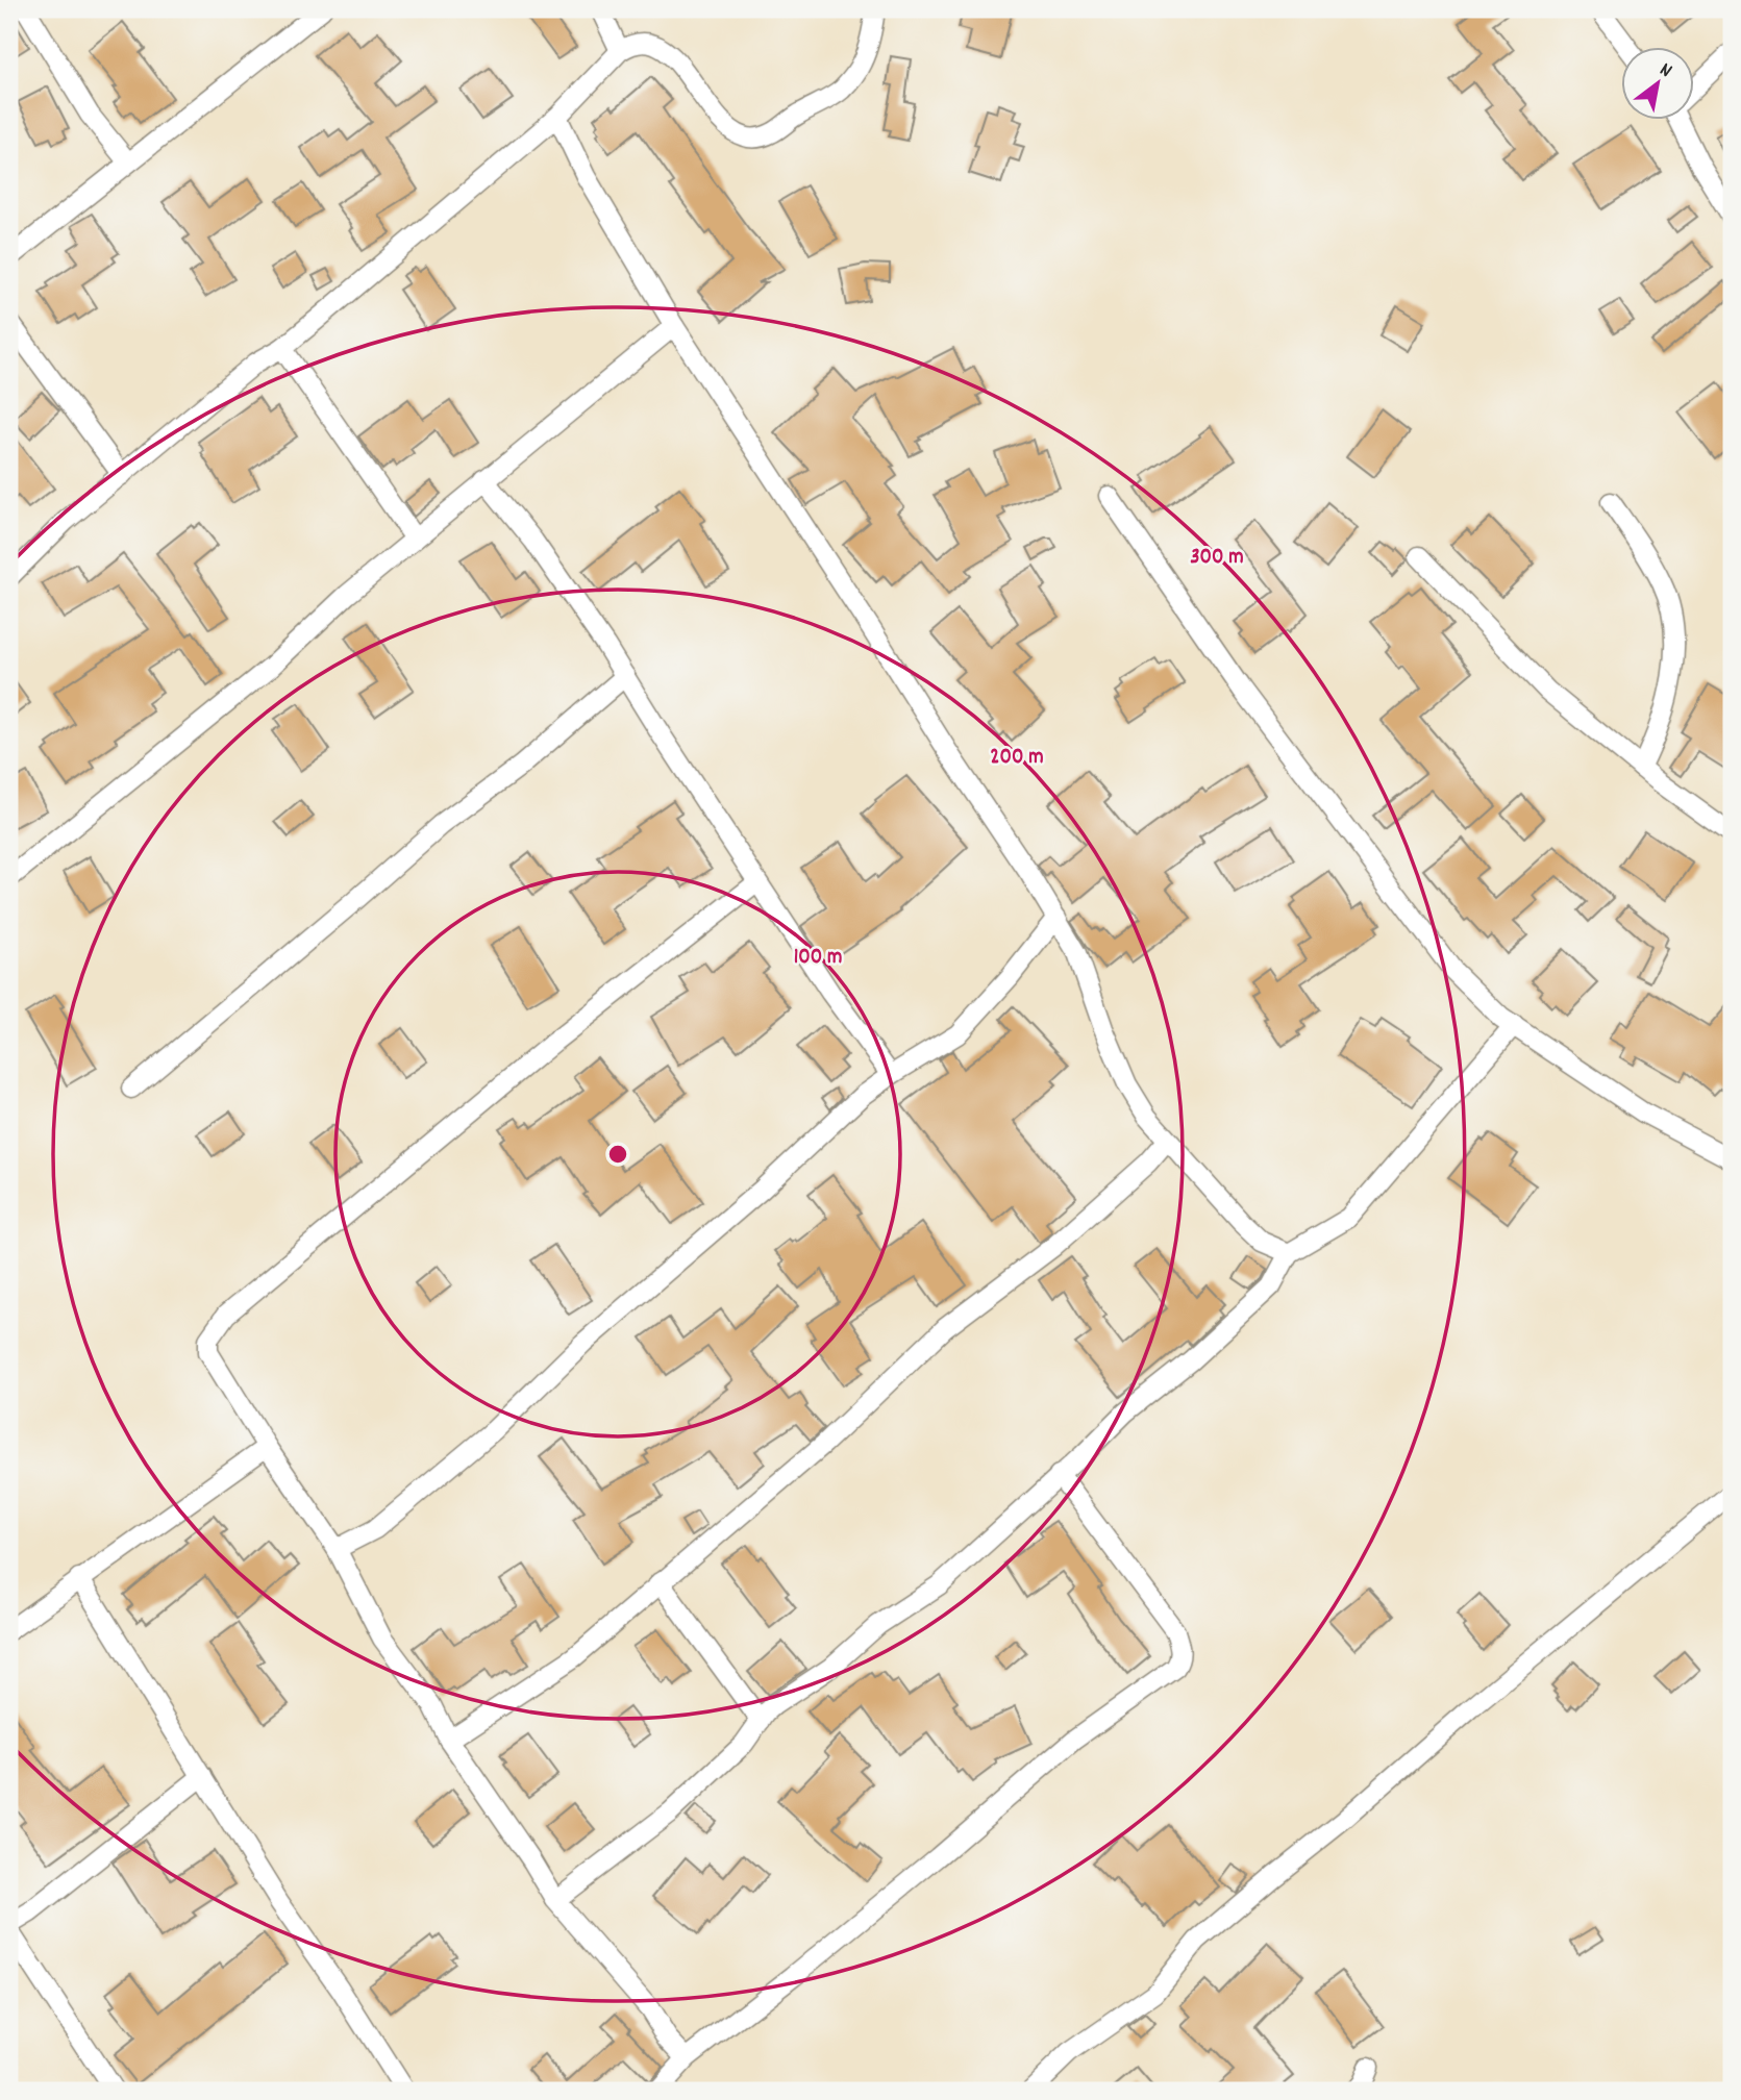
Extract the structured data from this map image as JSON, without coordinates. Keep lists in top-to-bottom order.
{
  "north": "top right",
  "rings": ["300 m", "200 m", "100 m"]
}
